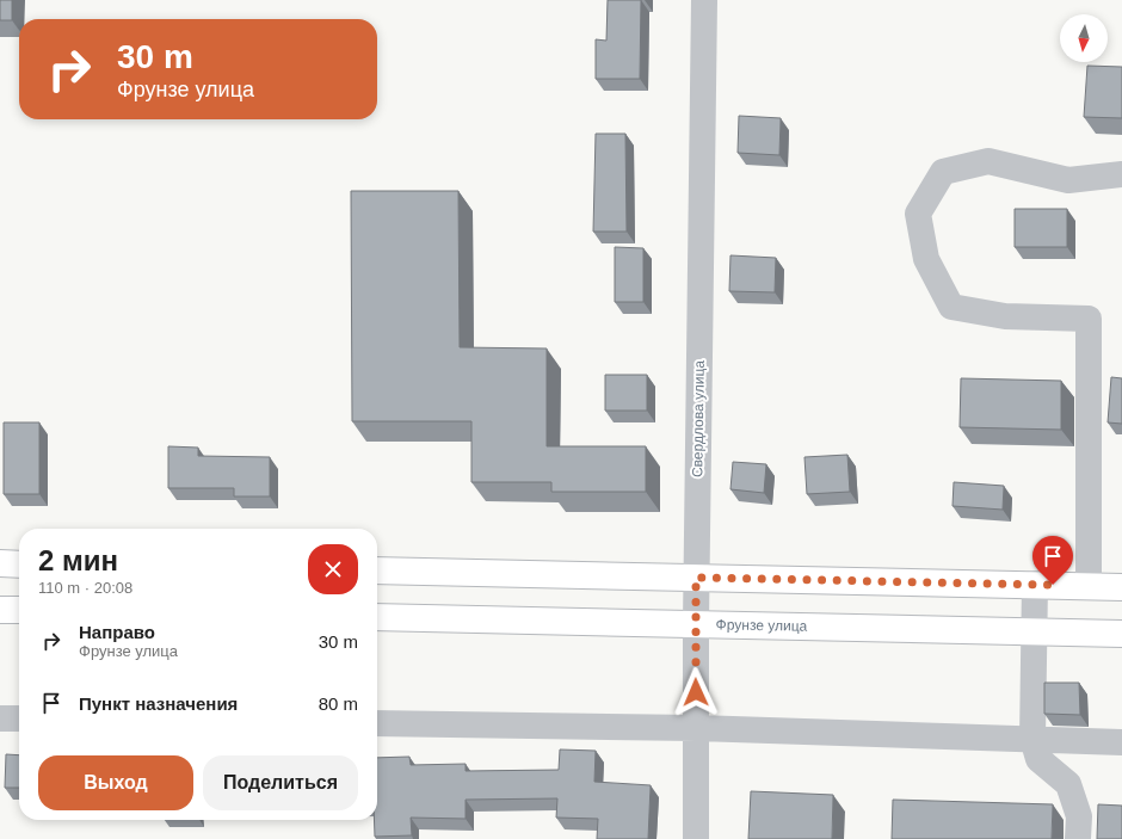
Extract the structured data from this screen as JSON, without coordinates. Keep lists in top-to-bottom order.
{
  "streets": {
    "main road": ["Фрунзе улица"],
    "street": ["Свердлова улица"]
  },
  "crossings": [
    ["Свердлова улица", "Фрунзе улица"]
  ],
  "north": "bottom",
  "page": {
    "turn": ["30 m", "Фрунзе улица"],
    "heading": ["2 мин", "110 m · 20:08"],
    "list": [
      {
        "name": "Направо",
        "note": "Фрунзе улица",
        "value": "30 m"
      },
      {
        "name": "Пункт назначения",
        "value": "80 m"
      }
    ],
    "buttons": ["Выход", "Поделиться"]
  }
}
